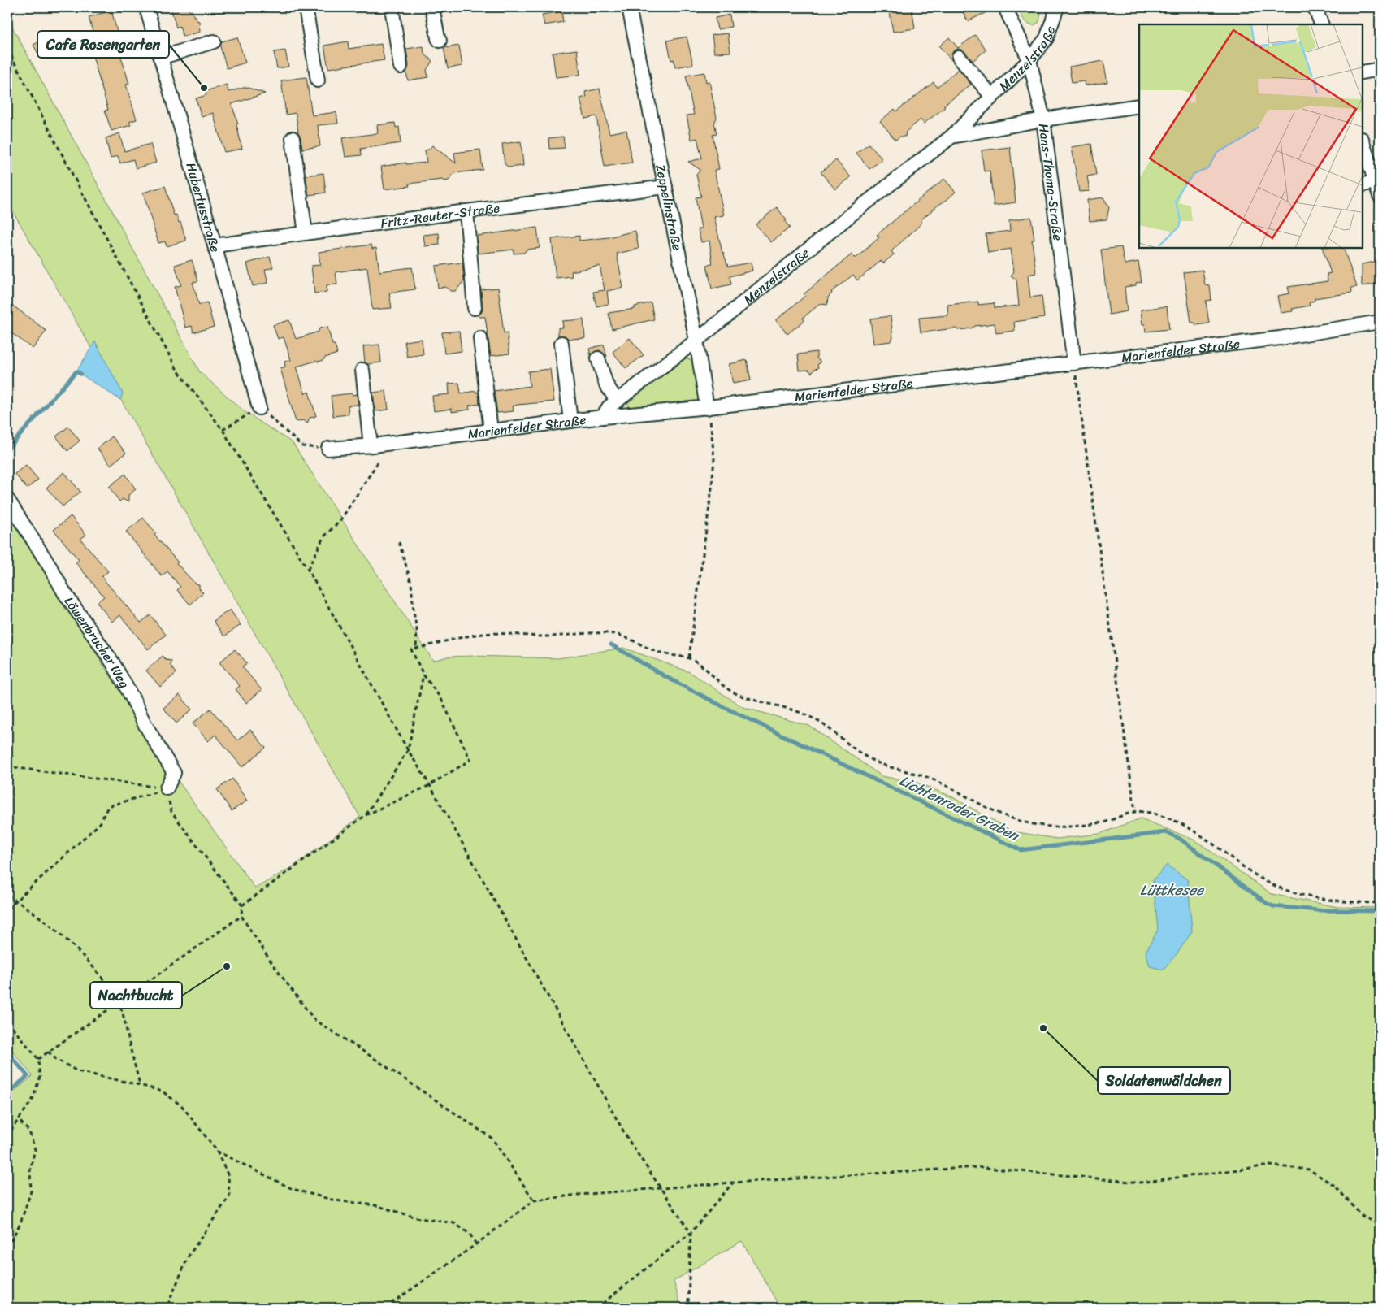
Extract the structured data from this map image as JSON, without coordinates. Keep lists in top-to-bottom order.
{
  "streets": {
    "street": [
      "Menzelstraße",
      "Hans-Thoma-Straße",
      "Hubertusstraße",
      "Zeppelinstraße",
      "Fritz-Reuter-Straße",
      "Marienfelder Straße",
      "Löwenbrucher Weg"
    ]
  },
  "crossings": [
    ["Menzelstraße", "Hans-Thoma-Straße"],
    ["Menzelstraße", "Zeppelinstraße"],
    ["Menzelstraße", "Marienfelder Straße"],
    ["Hans-Thoma-Straße", "Marienfelder Straße"],
    ["Hubertusstraße", "Fritz-Reuter-Straße"],
    ["Zeppelinstraße", "Fritz-Reuter-Straße"],
    ["Zeppelinstraße", "Marienfelder Straße"]
  ],
  "water": ["Lichtenrader Graben", "Lüttkesee"],
  "places": ["Cafe Rosengarten", "Nachtbucht", "Soldatenwäldchen"]
}
